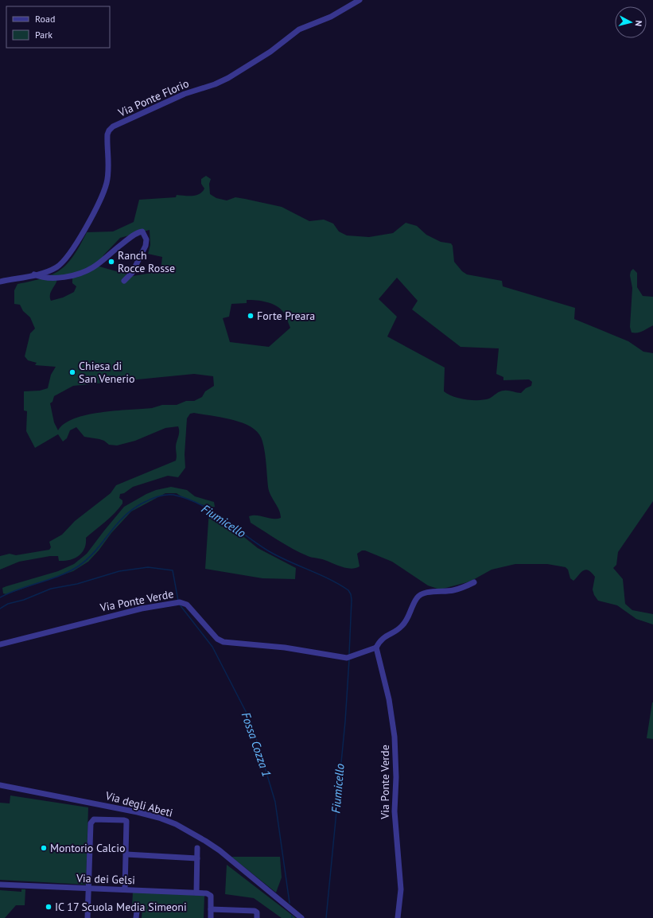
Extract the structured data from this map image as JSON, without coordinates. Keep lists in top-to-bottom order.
{
  "streets": {
    "street": [
      "Via Ponte Florio",
      "Via Ponte Verde",
      "Via degli Abeti",
      "Via dei Gelsi"
    ]
  },
  "water": ["Fiumicello", "Fossa Cozza 1"],
  "places": [
    "Ranch Rocce Rosse",
    "Forte Preara",
    "Chiesa di San Venerio",
    "Montorio Calcio",
    "IC 17 Scuola Media Simeoni"
  ],
  "legend": ["Road", "Park"],
  "north": "right"
}
